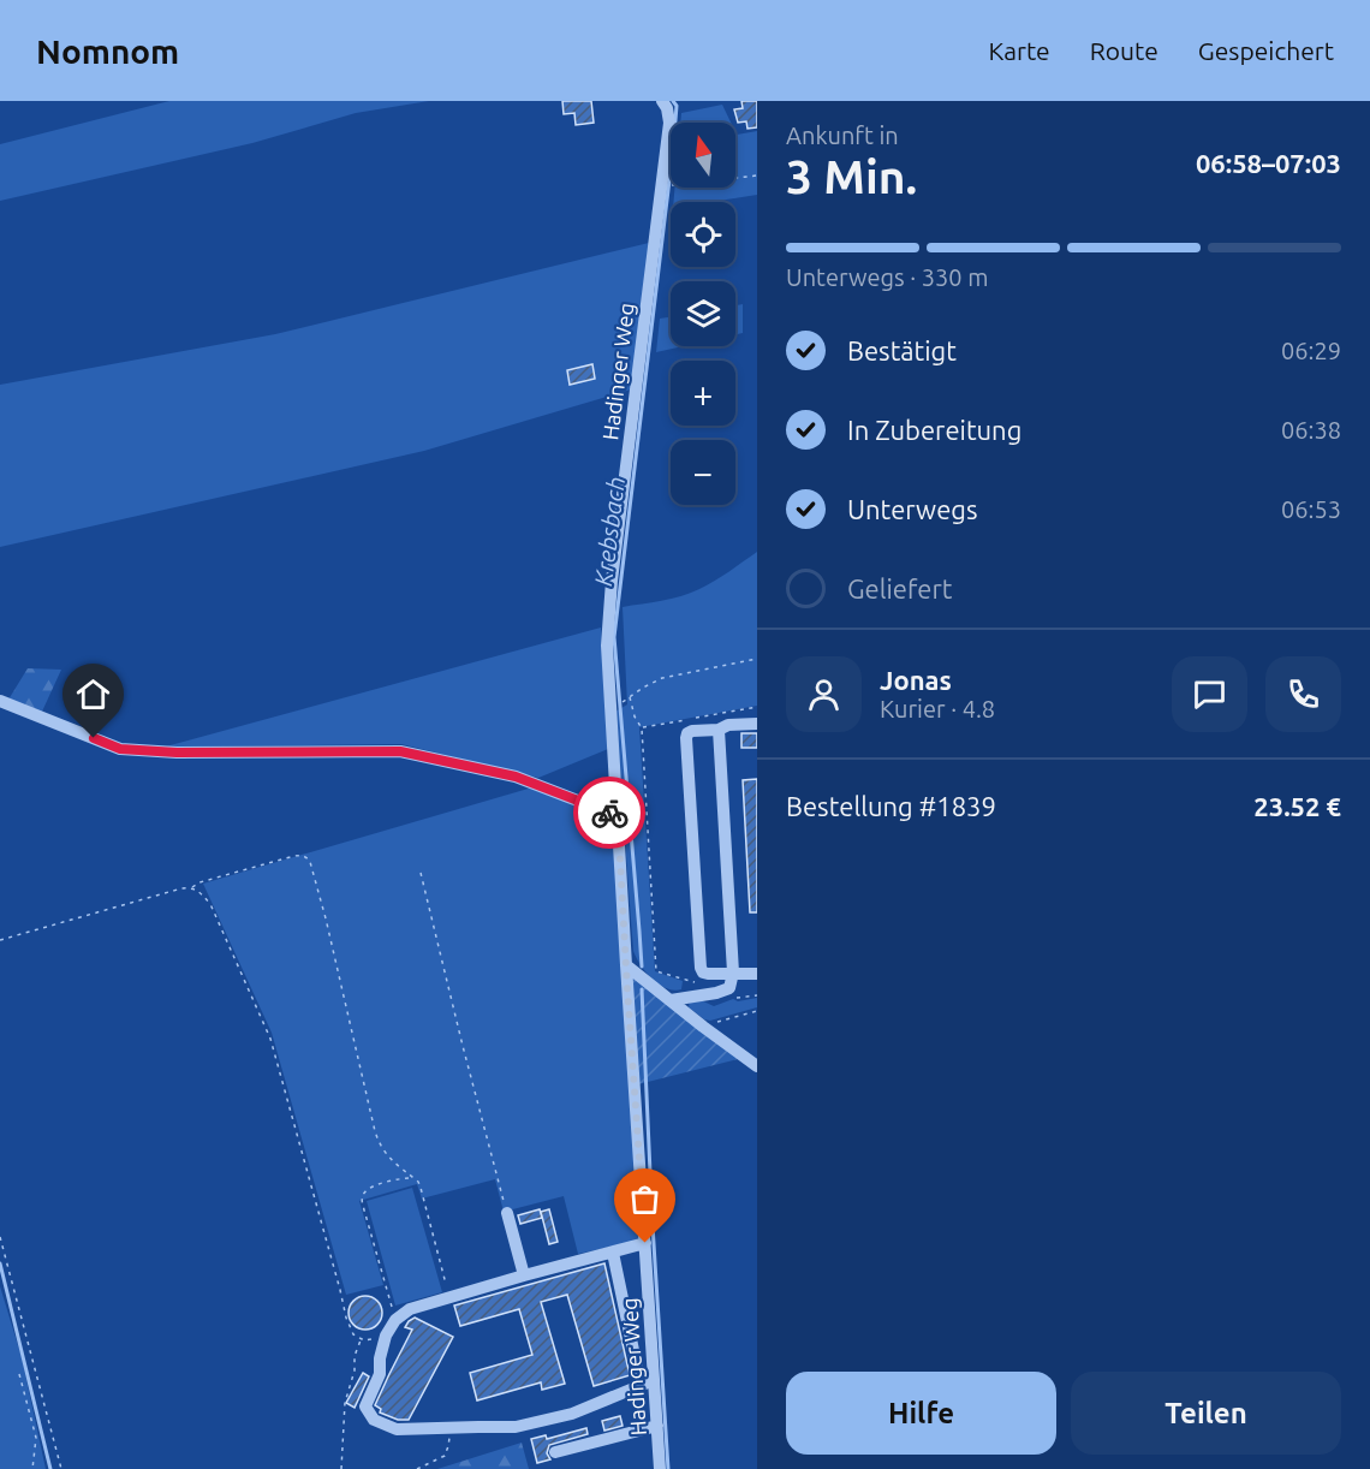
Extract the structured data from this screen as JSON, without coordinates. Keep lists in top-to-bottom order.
{
  "streets": {
    "street": ["Hadinger Weg"]
  },
  "water": ["Krebsbach"],
  "north": "top",
  "page": {
    "header": "Nomnom",
    "nav": ["Karte", "Route", "Gespeichert"],
    "heading": ["3 Min.", "Ankunft in", "06:58–07:03"],
    "panel": [
      "Jonas",
      "Kurier · 4.8",
      "Bestellung #1839",
      "23.52 €"
    ],
    "map_buttons": ["+", "−"],
    "bar": "Unterwegs · 330 m",
    "list": [
      ["Bestätigt", "06:29"],
      ["In Zubereitung", "06:38"],
      ["Unterwegs", "06:53"],
      "Geliefert"
    ],
    "buttons": ["Hilfe", "Teilen"]
  }
}
